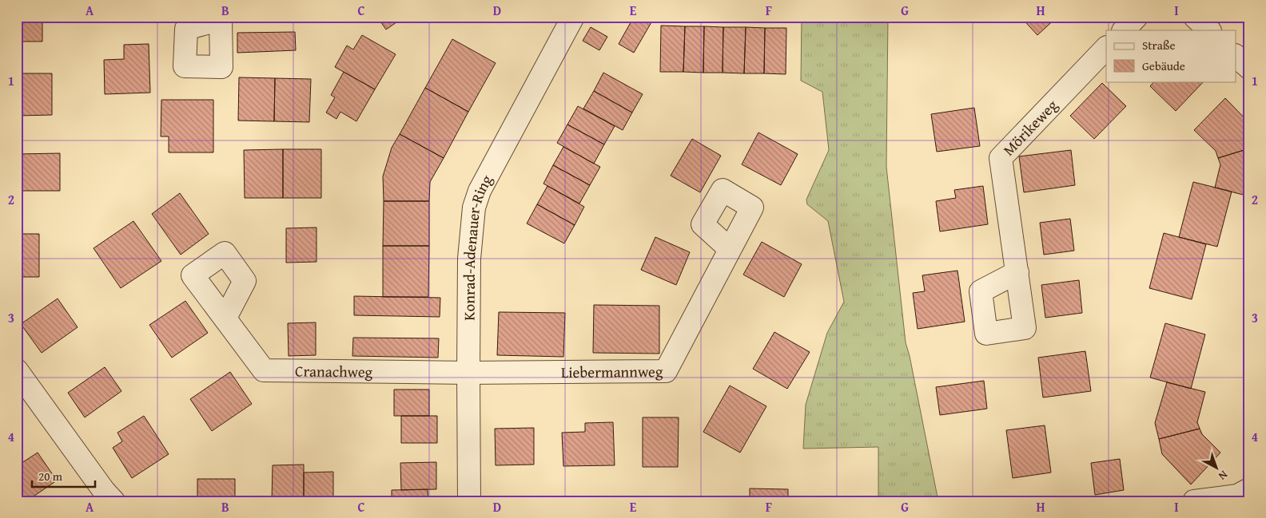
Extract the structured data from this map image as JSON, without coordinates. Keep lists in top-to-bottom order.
{
  "streets": {
    "street": [
      "Mörikeweg",
      "Konrad-Adenauer-Ring",
      "Liebermannweg",
      "Cranachweg"
    ]
  },
  "crossings": [
    ["Konrad-Adenauer-Ring", "Liebermannweg"],
    ["Konrad-Adenauer-Ring", "Cranachweg"],
    ["Liebermannweg", "Cranachweg"]
  ],
  "legend": ["Straße", "Gebäude"],
  "scale_bar": "20 m",
  "north": "bottom right",
  "grid": {
    "columns": [
      "A",
      "B",
      "C",
      "D",
      "E",
      "F",
      "G",
      "H",
      "I"
    ],
    "rows": [
      "1",
      "2",
      "3",
      "4"
    ]
  }
}
